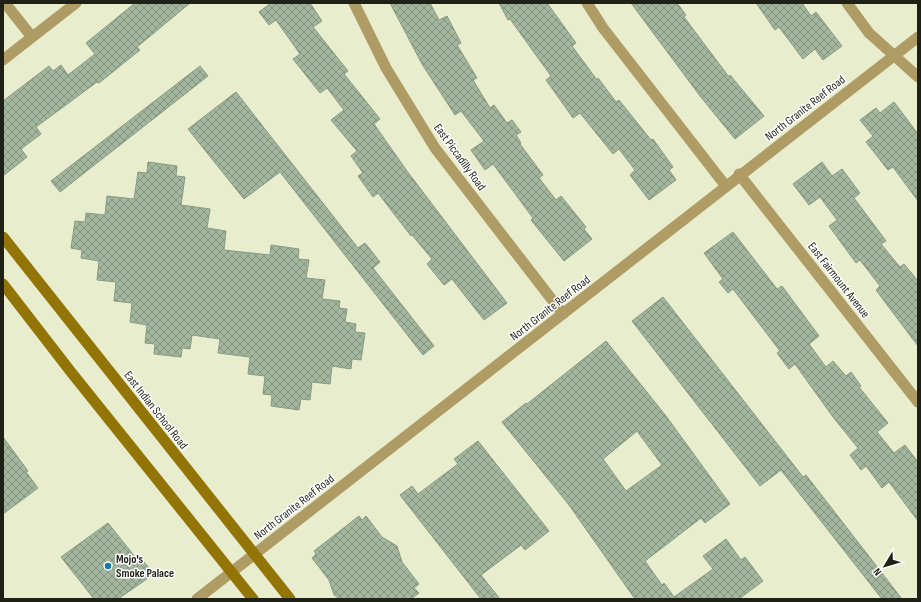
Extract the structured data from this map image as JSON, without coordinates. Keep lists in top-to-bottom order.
{
  "streets": {
    "main road": ["East Indian School Road"],
    "street": ["North Granite Reef Road", "East Piccadilly Road", "East Fairmount Avenue"]
  },
  "crossings": [
    ["North Granite Reef Road", "East Piccadilly Road"],
    ["North Granite Reef Road", "East Fairmount Avenue"],
    ["North Granite Reef Road", "East Indian School Road"]
  ],
  "places": ["Mojo's Smoke Palace"],
  "north": "bottom left"
}
